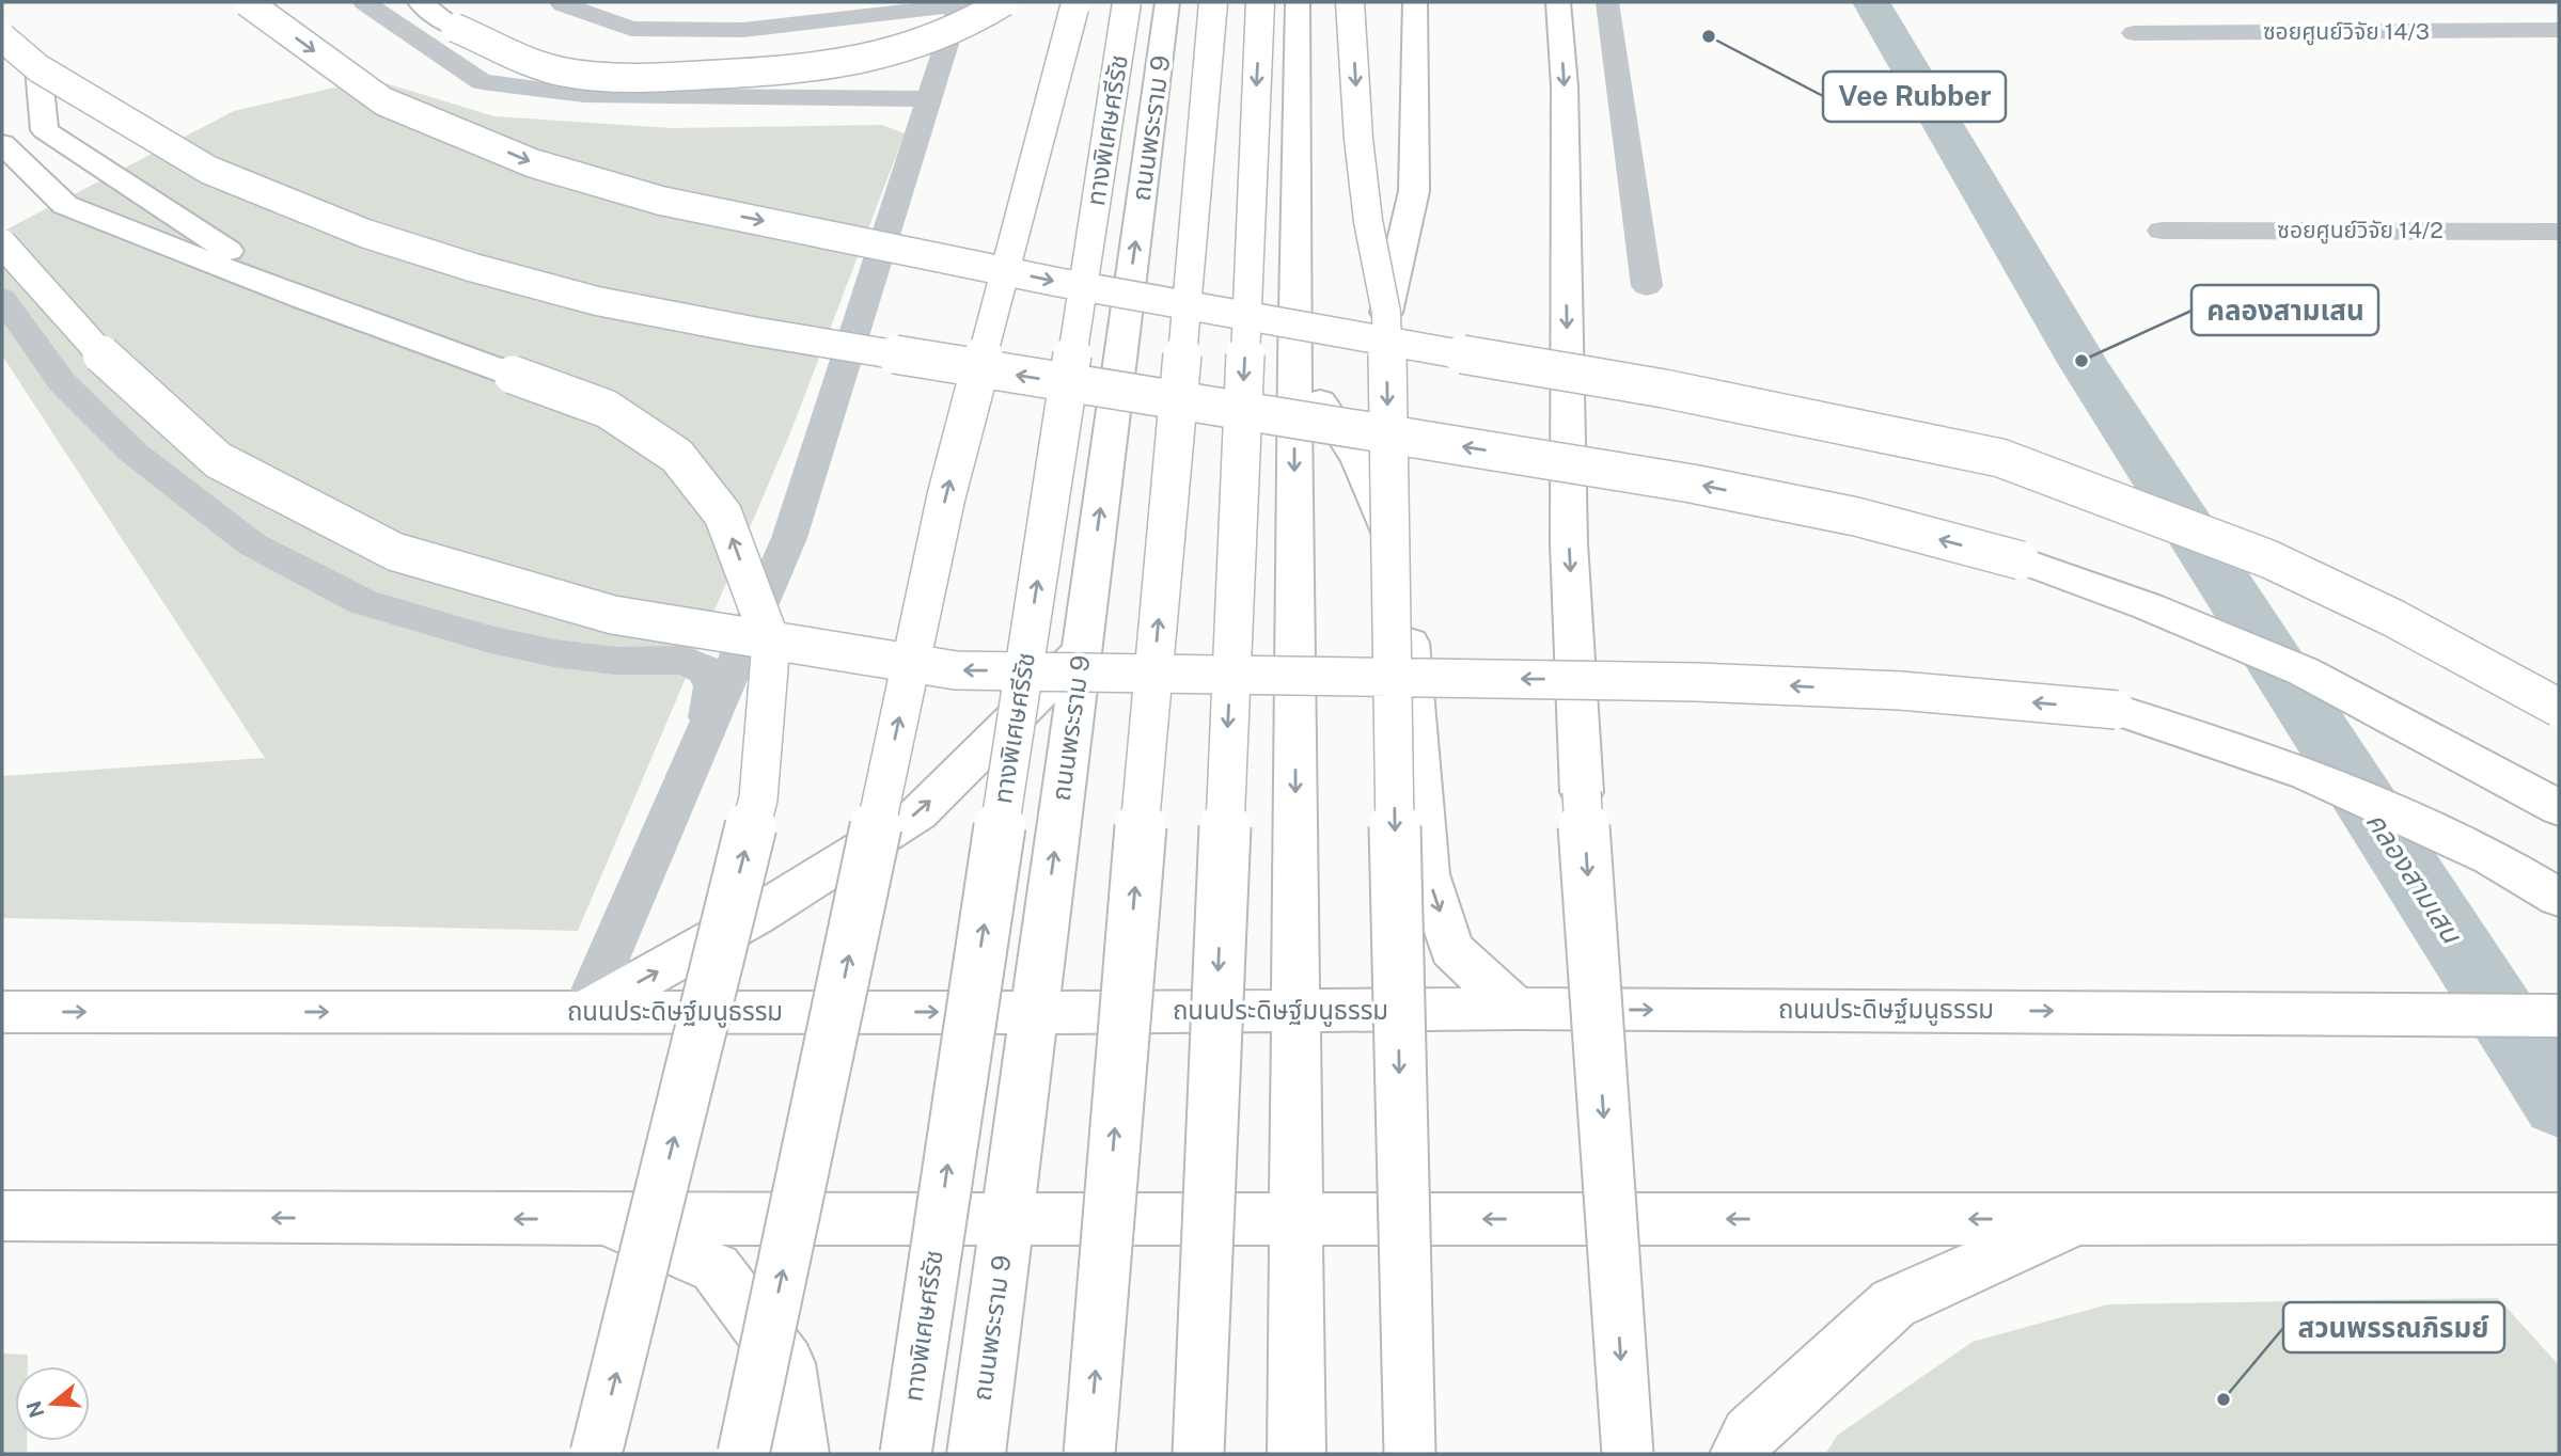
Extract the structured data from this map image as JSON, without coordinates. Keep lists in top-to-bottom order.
{
  "streets": {
    "main road": ["ถนนพระราม 9", "ทางพิเศษศรีรัช", "ถนนประดิษฐ์มนูธรรม"],
    "street": ["ซอยศูนย์วิจัย 14/3", "ซอยศูนย์วิจัย 14/2"]
  },
  "crossings": [
    ["ถนนพระราม 9", "ถนนประดิษฐ์มนูธรรม"]
  ],
  "water": ["คลองสามเสน"],
  "places": ["Vee Rubber", "คลองสามเสน", "สวนพรรณภิรมย์"],
  "north": "left"
}
